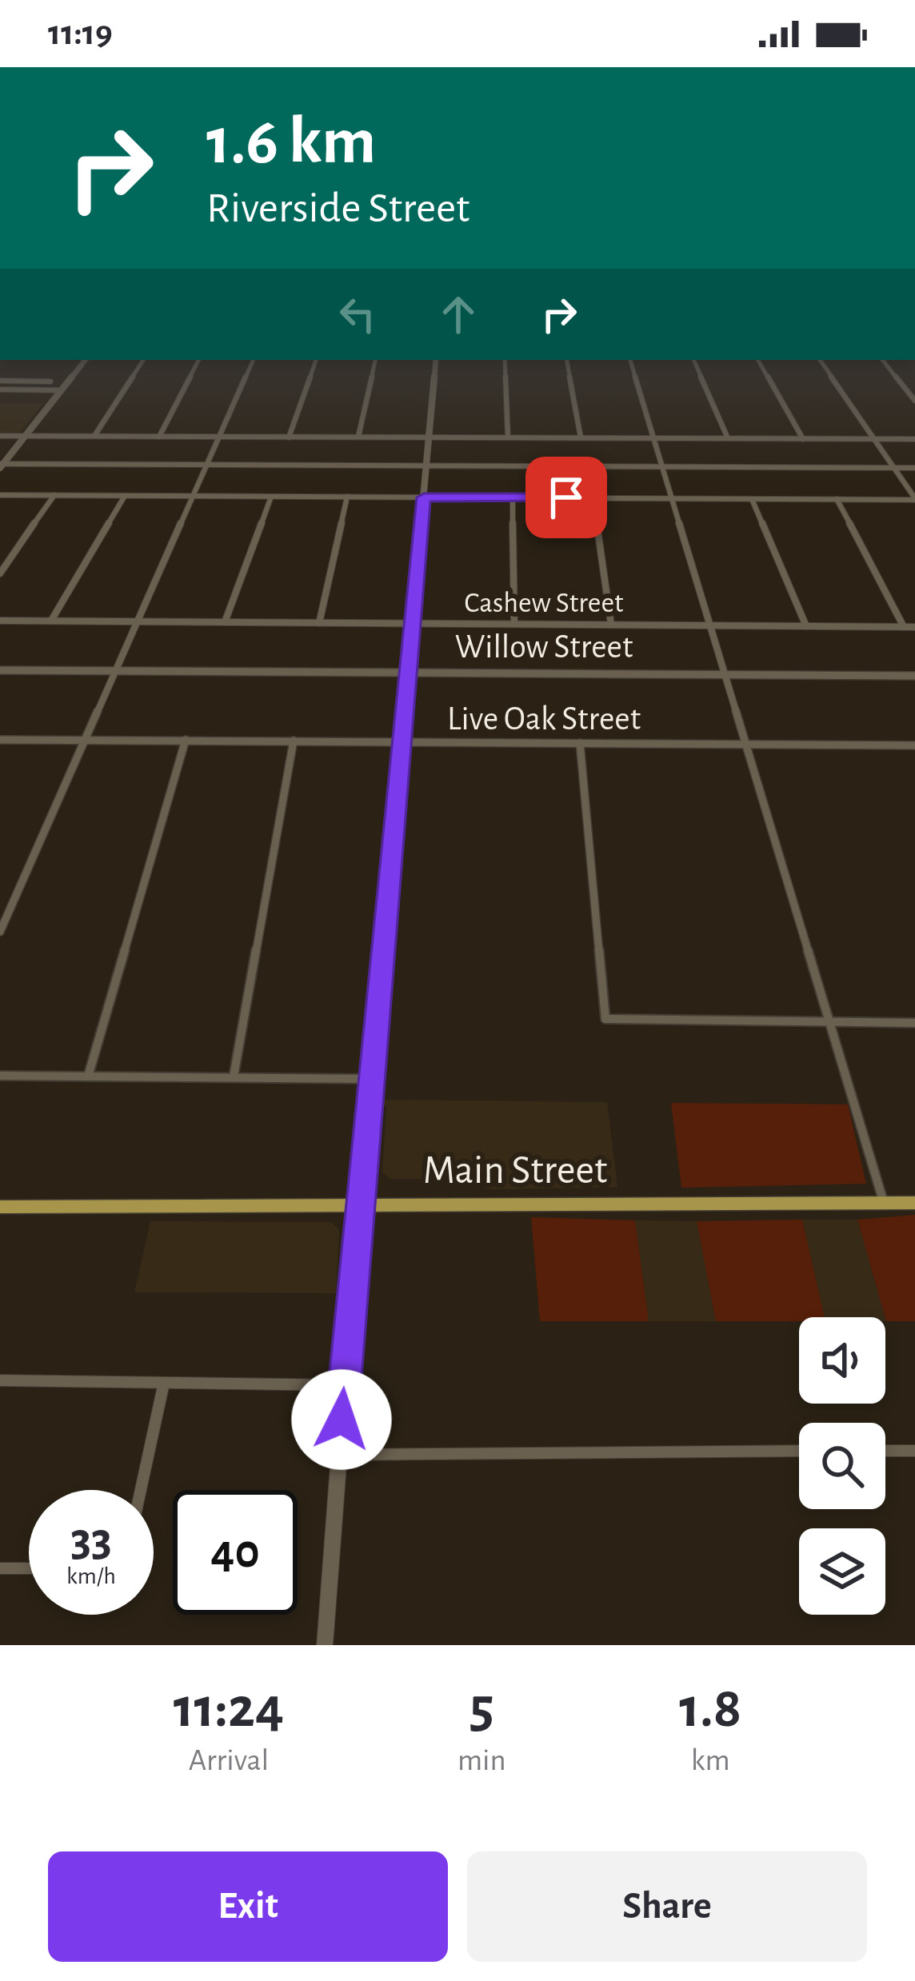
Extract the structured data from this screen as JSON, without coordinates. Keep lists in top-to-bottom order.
{
  "streets": {
    "main road": ["Main Street"],
    "street": ["Cashew Street", "Willow Street", "Live Oak Street"]
  },
  "page": {
    "status": "11:19",
    "turn": ["1.6 km", "Riverside Street"],
    "speed": "33 km/h",
    "limit": "40",
    "eta": [
      "11:24",
      "Arrival",
      "5",
      "min",
      "1.8",
      "km"
    ],
    "buttons": ["Exit", "Share"]
  }
}
